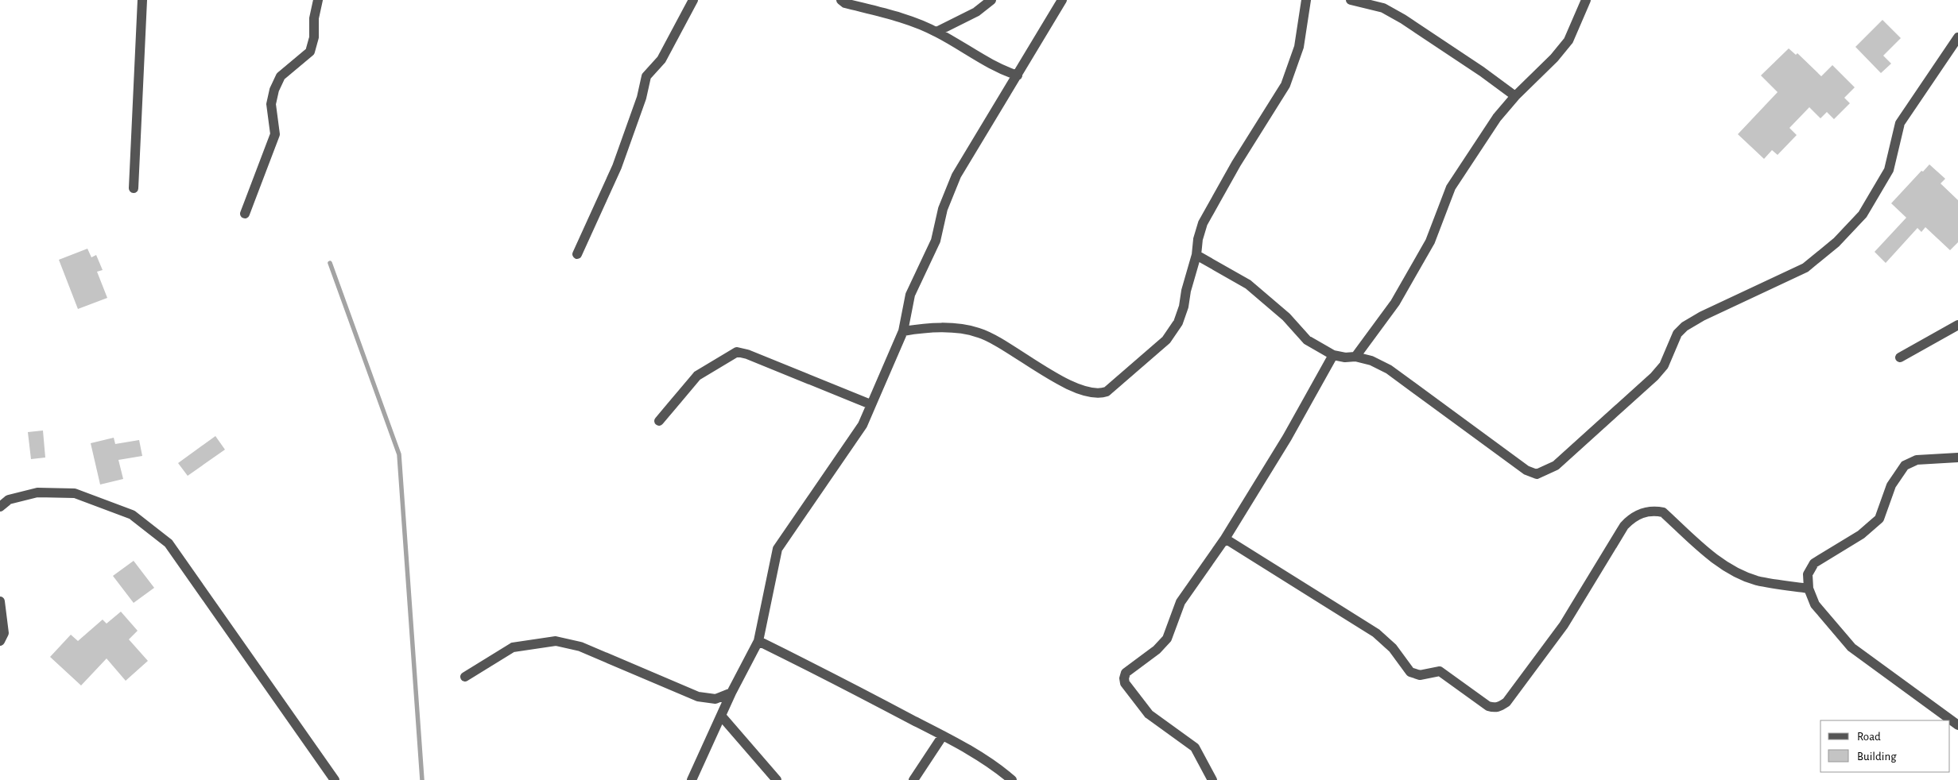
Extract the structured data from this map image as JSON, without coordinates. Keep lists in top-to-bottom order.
{
  "legend": ["Road", "Building"]
}
